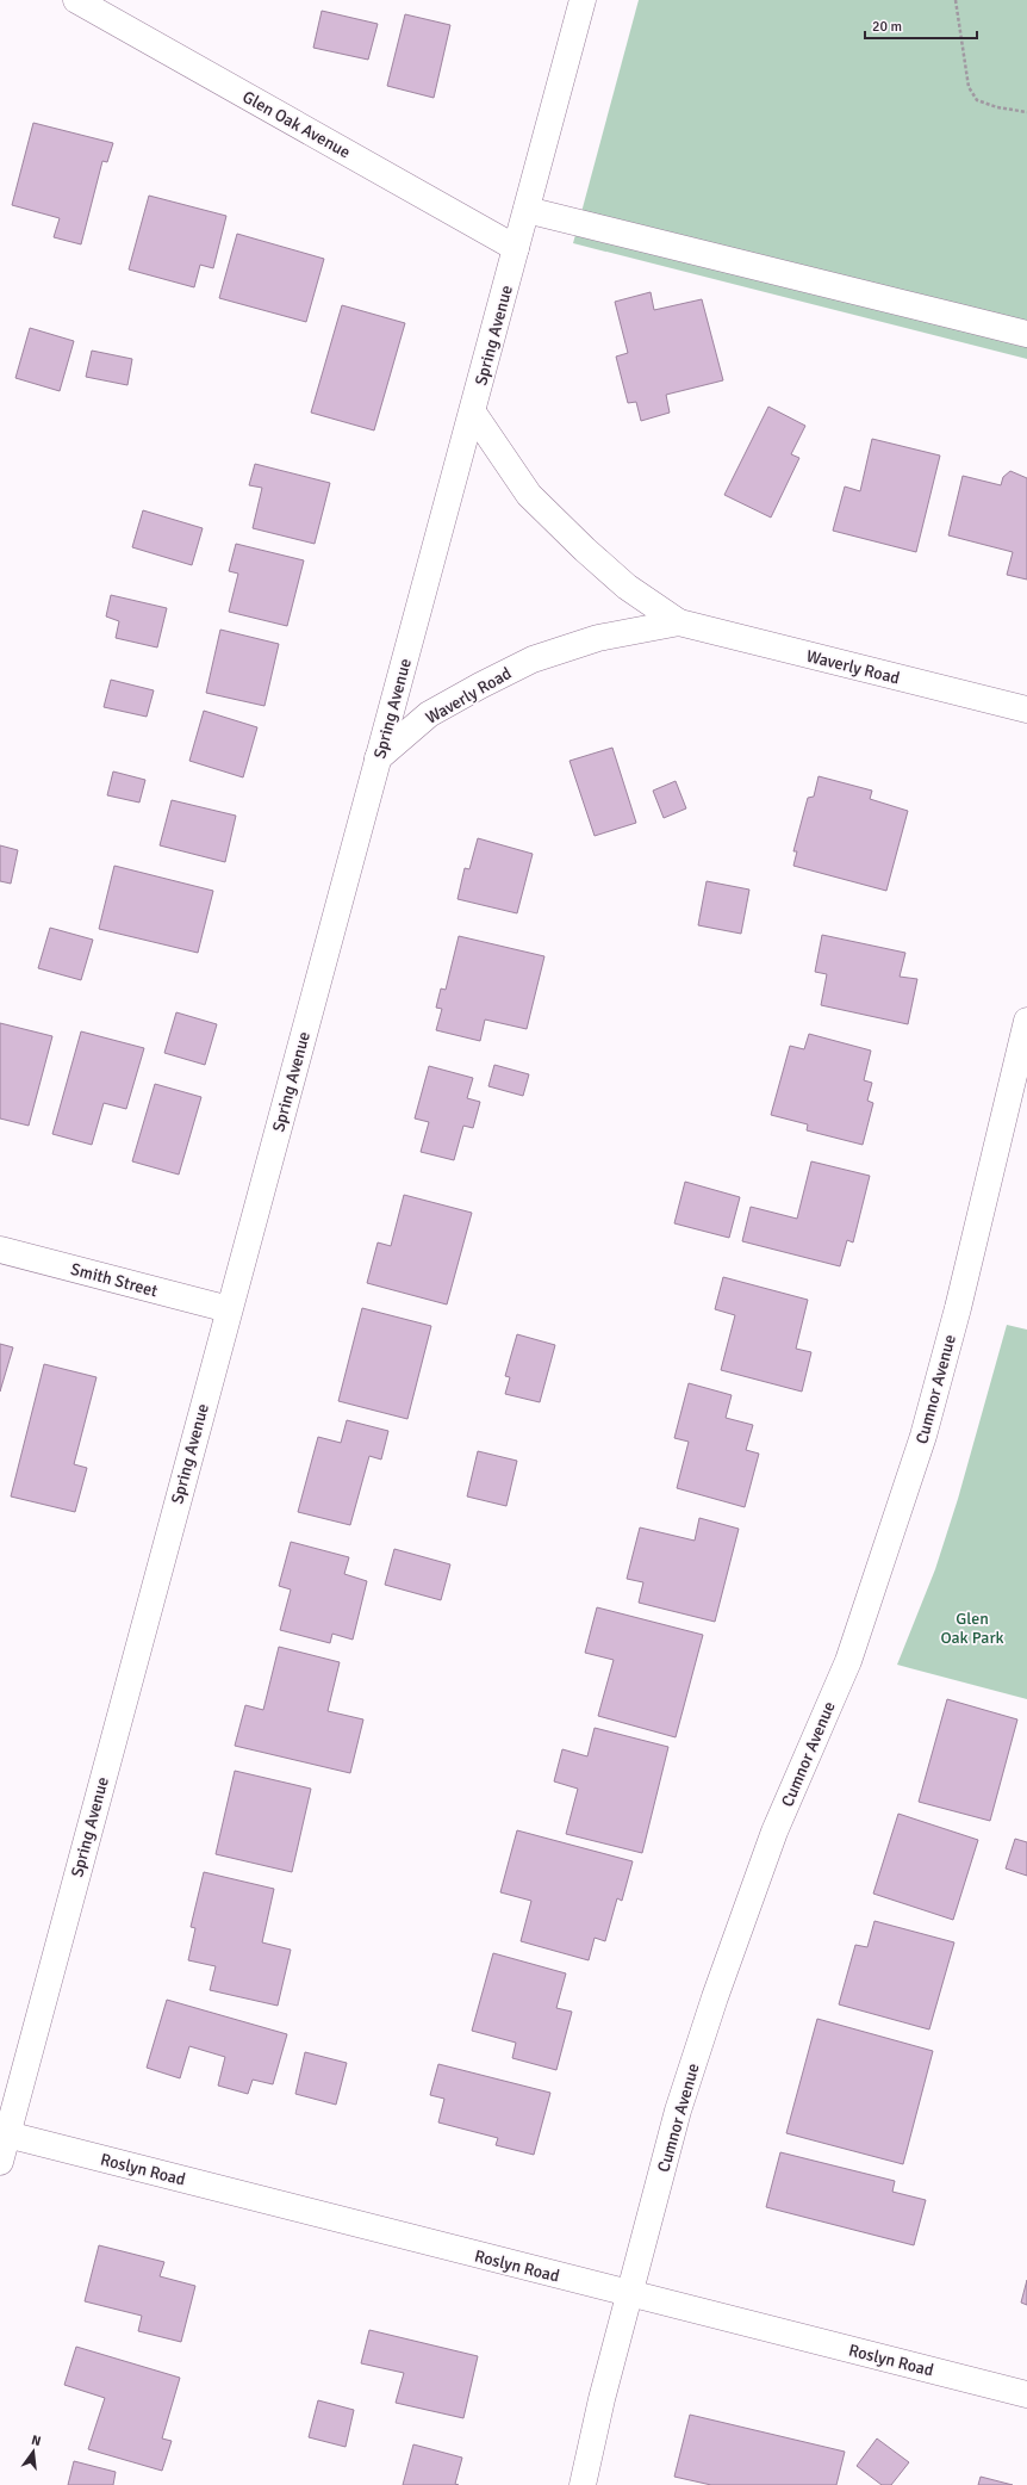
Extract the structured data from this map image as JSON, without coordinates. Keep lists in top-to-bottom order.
{
  "streets": {
    "street": [
      "Glen Oak Avenue",
      "Spring Avenue",
      "Waverly Road",
      "Smith Street",
      "Cumnor Avenue",
      "Roslyn Road"
    ]
  },
  "crossings": [
    ["Glen Oak Avenue", "Spring Avenue"],
    ["Spring Avenue", "Waverly Road"],
    ["Spring Avenue", "Smith Street"],
    ["Spring Avenue", "Roslyn Road"],
    ["Cumnor Avenue", "Roslyn Road"]
  ],
  "parks": ["Glen Oak Park"],
  "scale_bar": "20 m",
  "north": "top"
}
